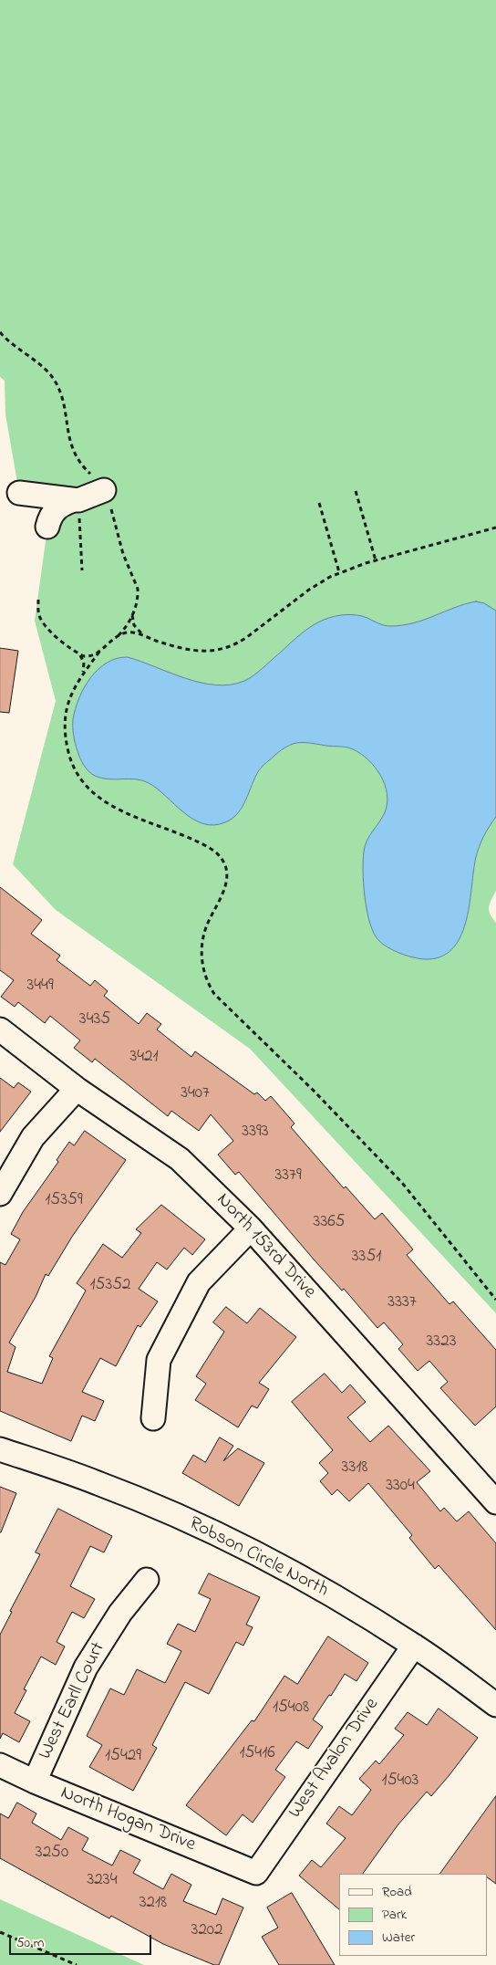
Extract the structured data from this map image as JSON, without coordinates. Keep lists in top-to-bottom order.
{
  "streets": {
    "street": [
      "North 153rd Drive",
      "Robson Circle North",
      "West Earll Court",
      "West Avalon Drive",
      "North Hogan Drive"
    ]
  },
  "crossings": [
    ["Robson Circle North", "West Avalon Drive"],
    ["West Earll Court", "North Hogan Drive"],
    ["West Avalon Drive", "North Hogan Drive"]
  ],
  "house_numbers": [
    "3449",
    "3435",
    "3421",
    "3407",
    "3393",
    "3379",
    "15359",
    "3365",
    "3351",
    "15352",
    "3337",
    "3323",
    "3318",
    "3304",
    "15408",
    "15416",
    "15429",
    "15403",
    "3250",
    "3234",
    "3218",
    "3202"
  ],
  "legend": ["Road", "Park", "Water"],
  "scale_bar": "50 m"
}
